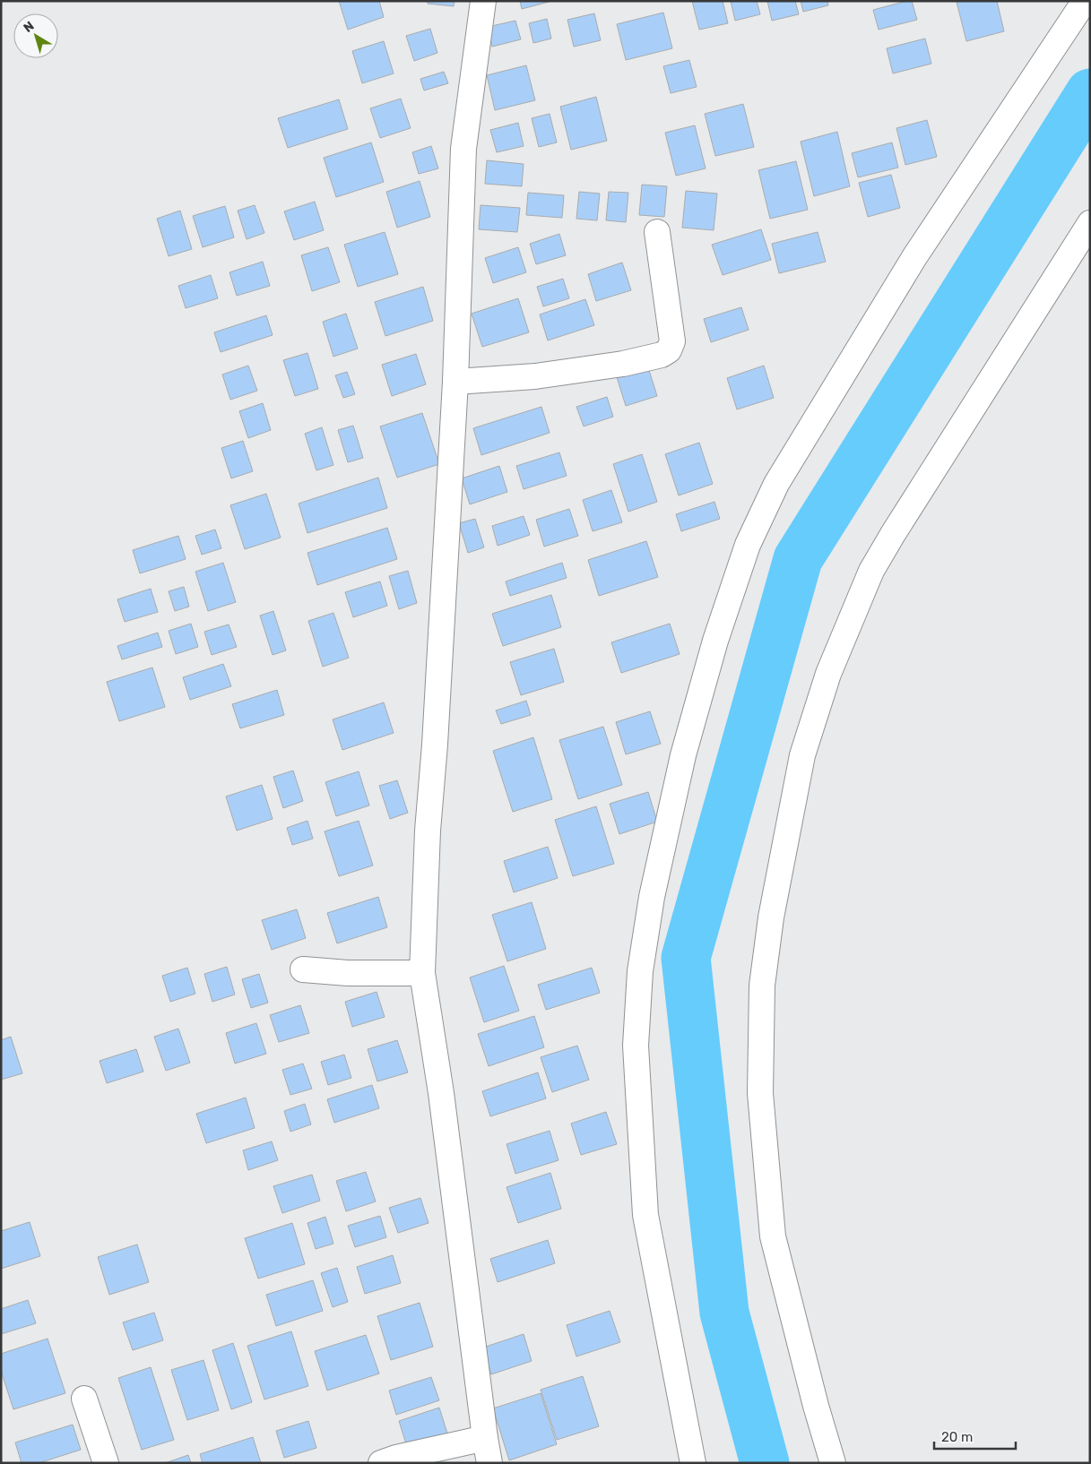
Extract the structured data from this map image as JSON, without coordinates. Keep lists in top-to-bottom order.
{
  "scale_bar": "20 m",
  "north": "top left"
}
